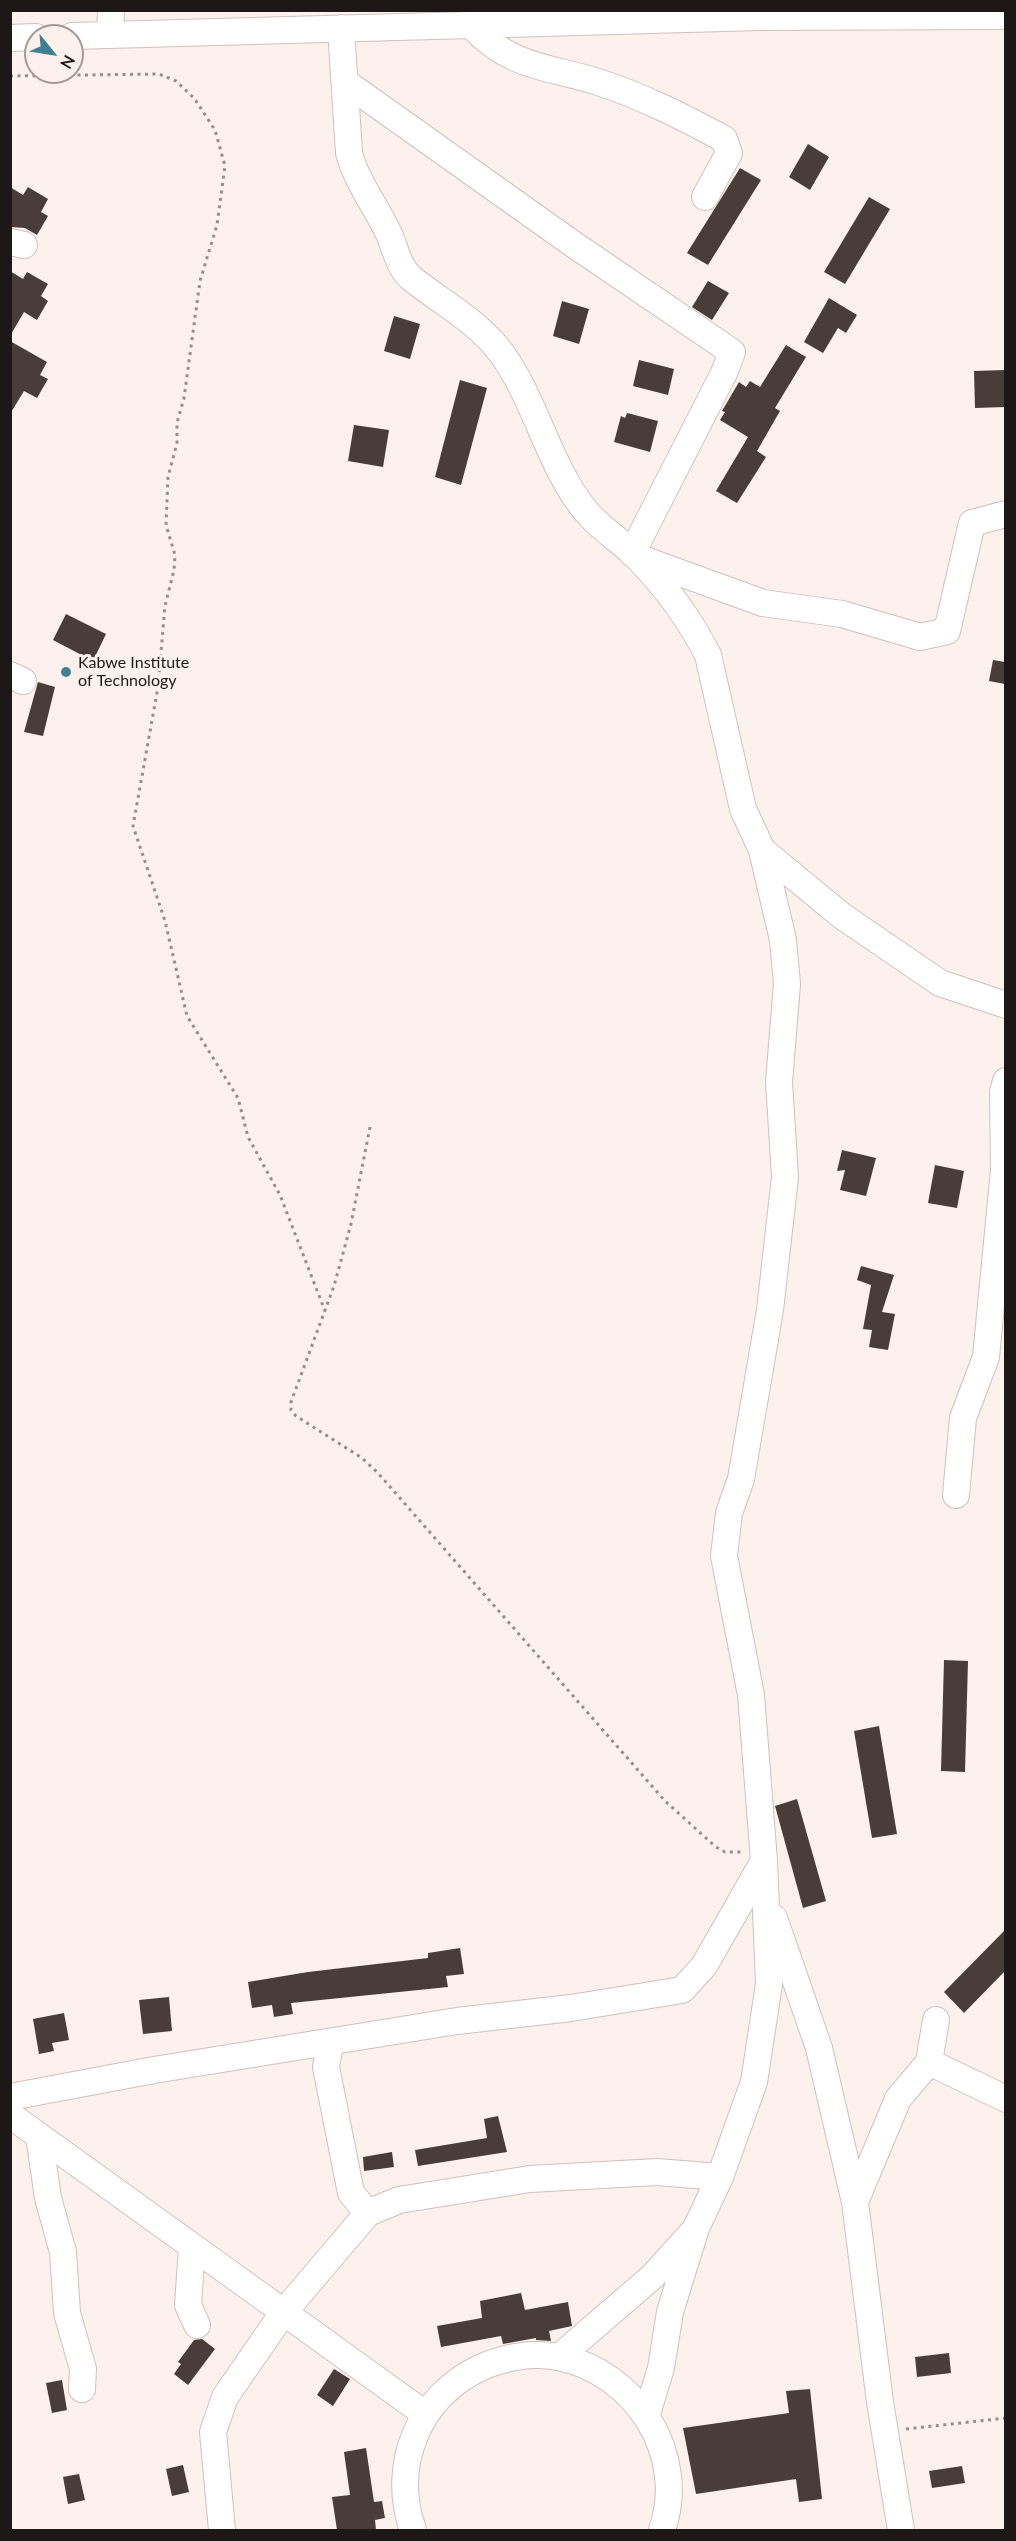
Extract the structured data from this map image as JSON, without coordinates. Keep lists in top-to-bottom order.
{
  "places": ["Kabwe Institute of Technology"],
  "north": "bottom right"
}
